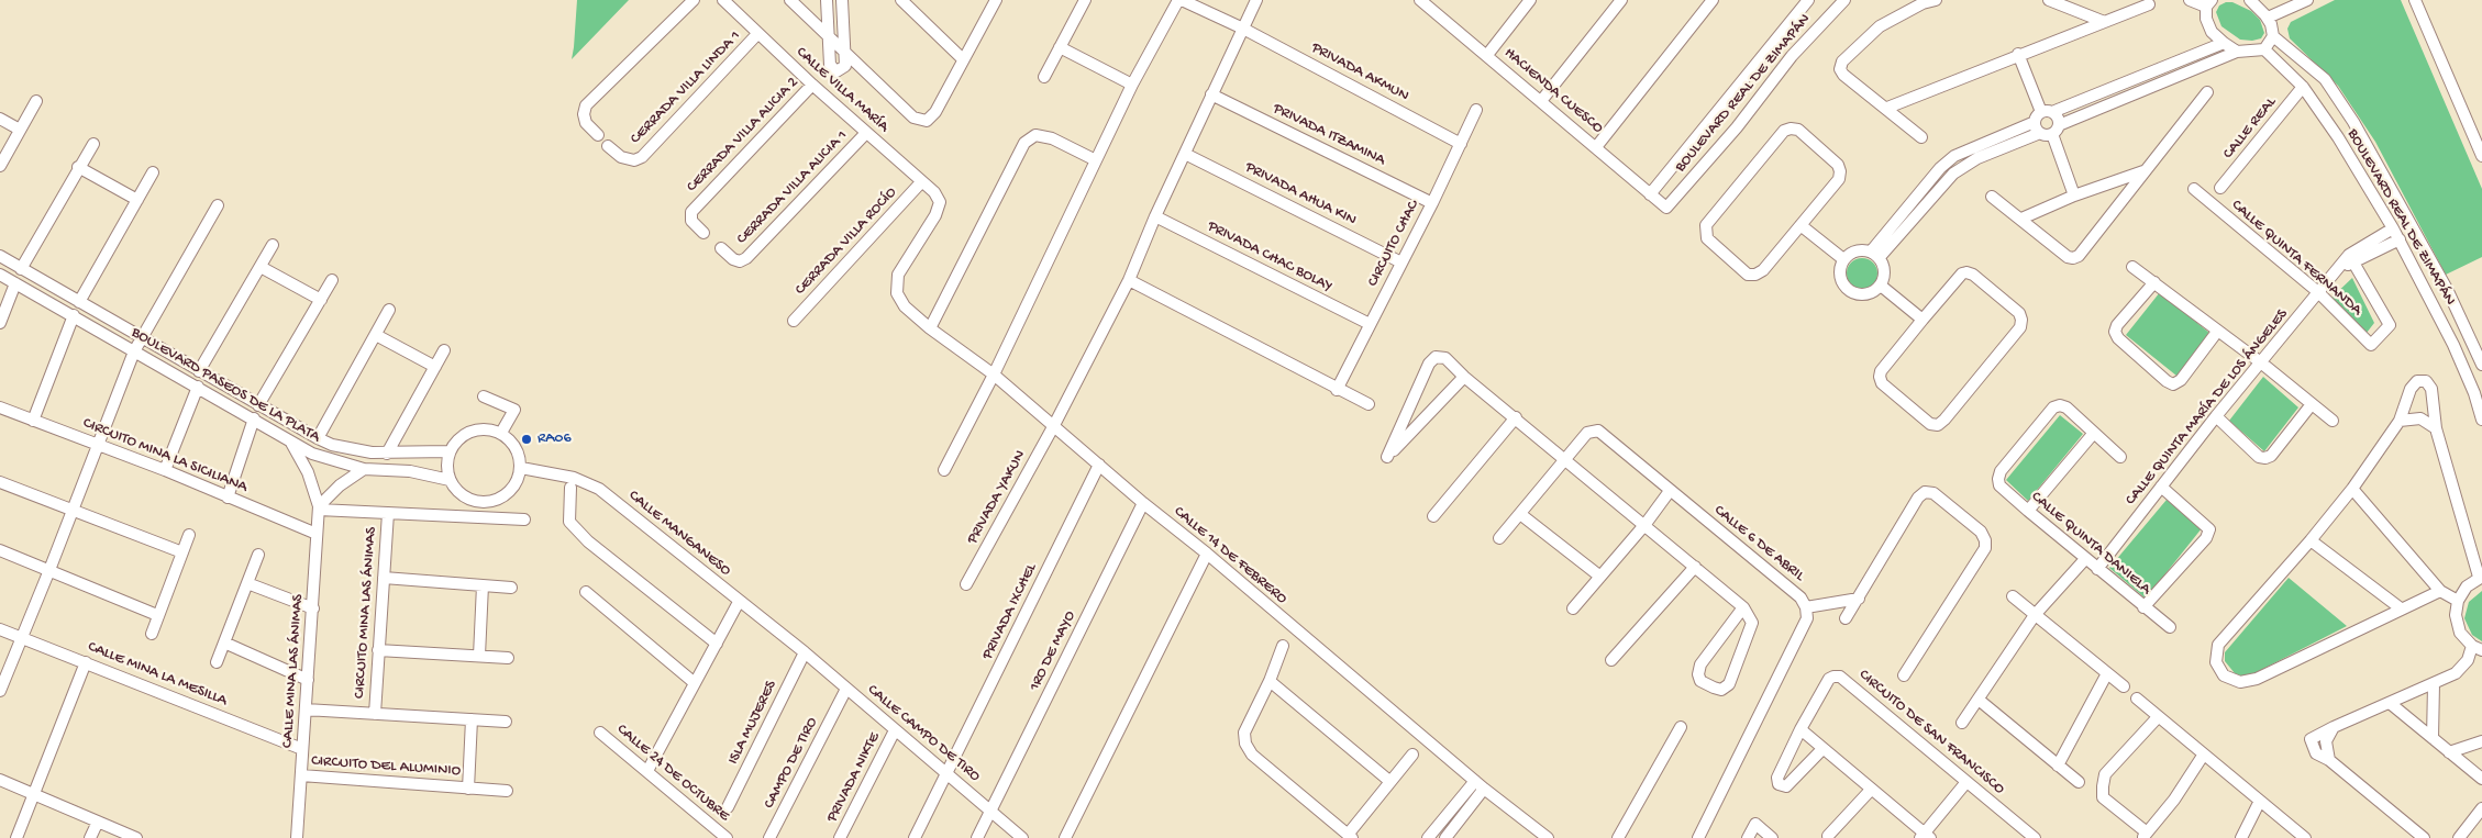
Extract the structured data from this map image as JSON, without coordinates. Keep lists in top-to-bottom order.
{
  "streets": {
    "street": [
      "PRIVADA AKMUN",
      "CERRADA VILLA LINDA 1",
      "CALLE VILLA MARÍA",
      "HACIENDA CUESCO",
      "BOULEVARD REAL DE ZIMAPÁN",
      "CALLE REAL",
      "CERRADA VILLA ALICIA 2",
      "PRIVADA ITZAMINA",
      "CERRADA VILLA ALICIA 1",
      "PRIVADA AHUA KIN",
      "CERRADA VILLA ROCÍO",
      "CIRCUITO CHAC",
      "PRIVADA CHAC BOLAY",
      "CALLE QUINTA FERNANDA",
      "BOULEVARD PASEOS DE LA PLATA",
      "CALLE QUINTA MARÍA DE LOS ÁNGELES",
      "CIRCUITO MINA LA SICILIANA",
      "PRIVADA YAKUN",
      "CALLE MANGANESO",
      "CALLE 6 DE ABRIL",
      "CALLE QUINTA DANIELA",
      "CALLE 14 DE FEBRERO",
      "PRIVADA IXCHEL",
      "CIRCUITO MINA LAS ÁNIMAS",
      "1RO DE MAYO",
      "CALLE MINA LAS ÁNIMAS",
      "CALLE MINA LA MESILLA",
      "ISLA MUJERES",
      "CIRCUITO DE SAN FRANCISCO",
      "CALLE CAMPO DE TIRO",
      "CAMPO DE TIRO",
      "CIRCUITO DEL ALUMINIO",
      "CALLE 24 DE OCTUBRE",
      "PRIVADA NIKTE"
    ]
  },
  "crossings": [
    ["PRIVADA AKMUN", "CIRCUITO CHAC"],
    ["PRIVADA AKMUN", "PRIVADA YAKUN"],
    ["CERRADA VILLA LINDA 1", "CALLE VILLA MARÍA"],
    ["CALLE VILLA MARÍA", "CERRADA VILLA ALICIA 2"],
    ["CALLE VILLA MARÍA", "CERRADA VILLA ALICIA 1"],
    ["CALLE VILLA MARÍA", "CERRADA VILLA ROCÍO"],
    ["CALLE VILLA MARÍA", "CALLE 14 DE FEBRERO"],
    ["HACIENDA CUESCO", "BOULEVARD REAL DE ZIMAPÁN"],
    ["BOULEVARD REAL DE ZIMAPÁN", "CALLE REAL"],
    ["BOULEVARD REAL DE ZIMAPÁN", "CALLE QUINTA MARÍA DE LOS ÁNGELES"],
    ["PRIVADA ITZAMINA", "CIRCUITO CHAC"],
    ["PRIVADA ITZAMINA", "PRIVADA YAKUN"],
    ["PRIVADA AHUA KIN", "CIRCUITO CHAC"],
    ["PRIVADA AHUA KIN", "PRIVADA YAKUN"],
    ["CIRCUITO CHAC", "PRIVADA CHAC BOLAY"],
    ["PRIVADA CHAC BOLAY", "PRIVADA YAKUN"],
    ["CALLE QUINTA FERNANDA", "CALLE QUINTA MARÍA DE LOS ÁNGELES"],
    ["BOULEVARD PASEOS DE LA PLATA", "CALLE MANGANESO"],
    ["BOULEVARD PASEOS DE LA PLATA", "CALLE MINA LAS ÁNIMAS"],
    ["CALLE QUINTA MARÍA DE LOS ÁNGELES", "CALLE QUINTA DANIELA"],
    ["CIRCUITO MINA LA SICILIANA", "CALLE MINA LAS ÁNIMAS"],
    ["PRIVADA YAKUN", "CALLE 14 DE FEBRERO"],
    ["CALLE MANGANESO", "ISLA MUJERES"],
    ["CALLE MANGANESO", "CALLE CAMPO DE TIRO"],
    ["CALLE 14 DE FEBRERO", "PRIVADA IXCHEL"],
    ["CALLE 14 DE FEBRERO", "1RO DE MAYO"],
    ["PRIVADA IXCHEL", "CALLE CAMPO DE TIRO"],
    ["1RO DE MAYO", "CALLE CAMPO DE TIRO"],
    ["CALLE MINA LAS ÁNIMAS", "CALLE MINA LA MESILLA"],
    ["CALLE MINA LAS ÁNIMAS", "CIRCUITO DEL ALUMINIO"],
    ["ISLA MUJERES", "CALLE CAMPO DE TIRO"],
    ["CALLE CAMPO DE TIRO", "CAMPO DE TIRO"],
    ["CALLE CAMPO DE TIRO", "PRIVADA NIKTE"]
  ],
  "places": ["RA06"]
}
